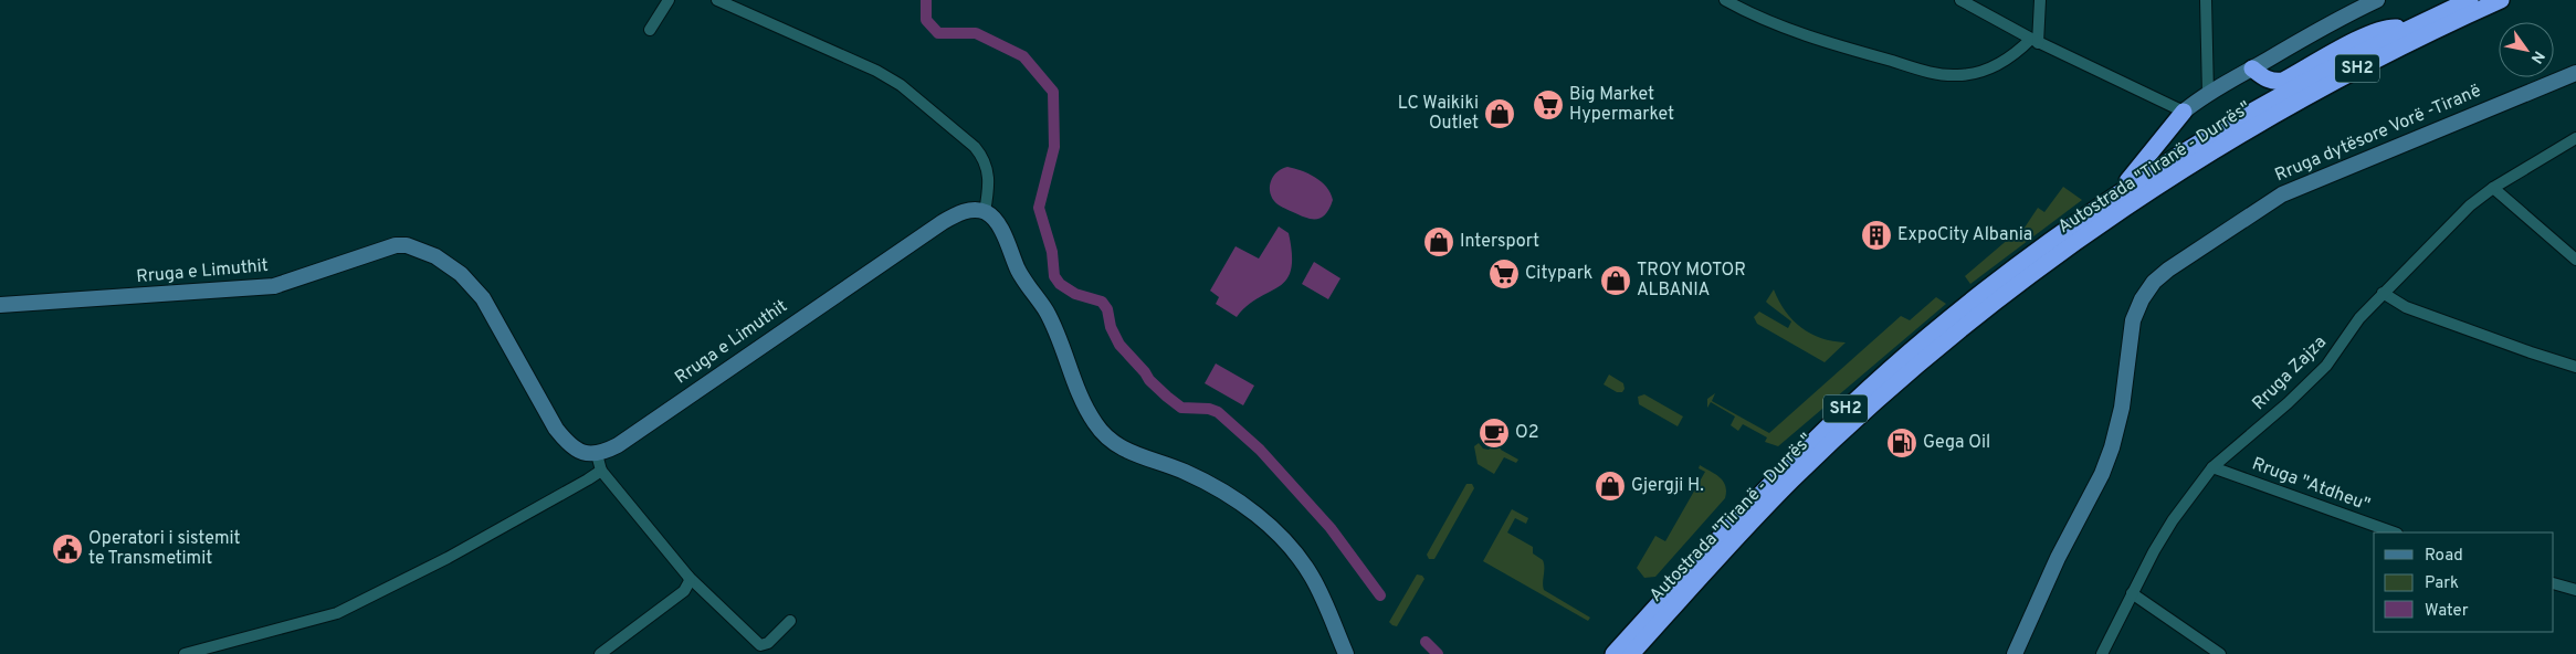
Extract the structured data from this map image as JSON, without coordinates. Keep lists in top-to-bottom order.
{
  "streets": {
    "highway": ["SH2", "Autostrada \"Tiranë - Durrës\""],
    "street": [
      "Rruga dytësore Vorë -Tiranë",
      "Rruga e Limuthit",
      "Rruga Zajza",
      "Rruga \"Atdheu\""
    ]
  },
  "crossings": [
    ["Rruga Zajza", "Rruga \"Atdheu\""]
  ],
  "places": {
    "supermarket": ["Big Market Hypermarket", "Citypark"],
    "shop": [
      "LC Waikiki Outlet",
      "Intersport",
      "TROY MOTOR ALBANIA",
      "Gjergji H."
    ],
    "building": ["ExpoCity Albania"],
    "cafe": ["O2"],
    "fuel station": ["Gega Oil"],
    "public building": ["Operatori i sistemit te Transmetimit"]
  },
  "legend": ["Road", "Park", "Water"],
  "north": "bottom right"
}
